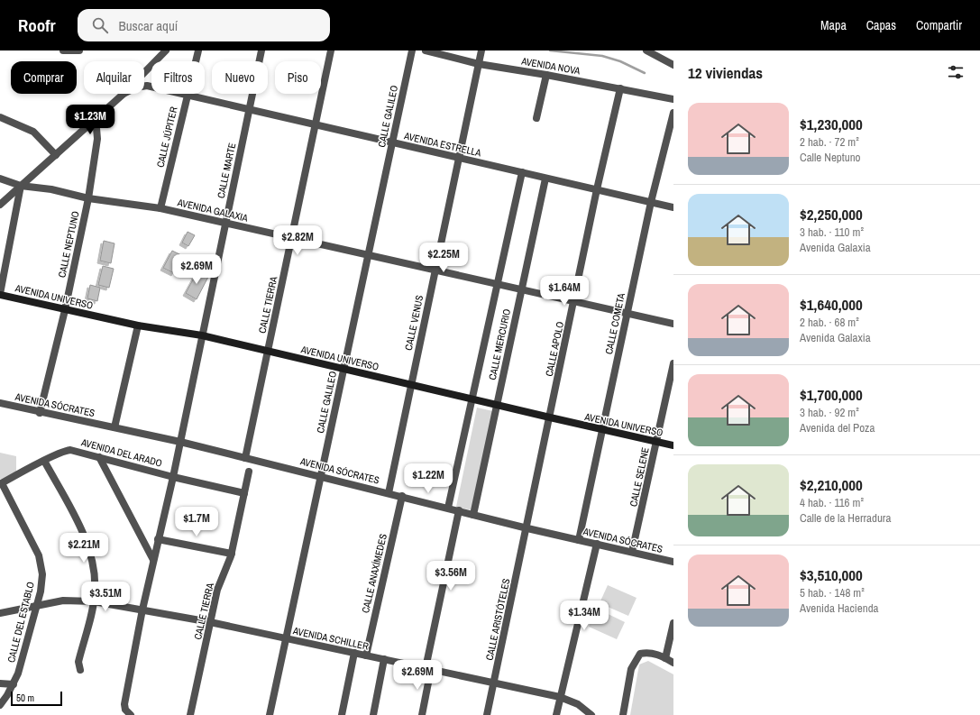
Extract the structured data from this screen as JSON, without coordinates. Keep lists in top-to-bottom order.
{
  "streets": {
    "street": [
      "AVENIDA NOVA",
      "CALLE GALILEO",
      "CALLE JÚPITER",
      "AVENIDA ESTRELLA",
      "CALLE MARTE",
      "AVENIDA GALAXIA",
      "CALLE NEPTUNO",
      "AVENIDA UNIVERSO",
      "CALLE TIERRA",
      "CALLE VENUS",
      "CALLE COMETA",
      "CALLE MERCURIO",
      "CALLE APOLO",
      "AVENIDA SÓCRATES",
      "AVENIDA DEL ARADO",
      "CALLE SELENE",
      "CALLE ANAXÍMEDES",
      "CALLE ARISTÓTELES",
      "CALLE DEL ESTABLO",
      "AVENIDA SCHILLER"
    ]
  },
  "crossings": [
    ["AVENIDA NOVA", "CALLE VENUS"],
    ["AVENIDA NOVA", "CALLE APOLO"],
    ["CALLE GALILEO", "AVENIDA ESTRELLA"],
    ["CALLE GALILEO", "AVENIDA GALAXIA"],
    ["CALLE GALILEO", "AVENIDA UNIVERSO"],
    ["CALLE GALILEO", "AVENIDA SÓCRATES"],
    ["CALLE GALILEO", "AVENIDA SCHILLER"],
    ["CALLE JÚPITER", "AVENIDA ESTRELLA"],
    ["CALLE JÚPITER", "AVENIDA GALAXIA"],
    ["AVENIDA ESTRELLA", "CALLE MARTE"],
    ["AVENIDA ESTRELLA", "CALLE TIERRA"],
    ["AVENIDA ESTRELLA", "CALLE VENUS"],
    ["AVENIDA ESTRELLA", "CALLE COMETA"],
    ["AVENIDA ESTRELLA", "CALLE MERCURIO"],
    ["AVENIDA ESTRELLA", "CALLE APOLO"],
    ["CALLE MARTE", "AVENIDA GALAXIA"],
    ["CALLE MARTE", "AVENIDA UNIVERSO"],
    ["CALLE MARTE", "AVENIDA SÓCRATES"],
    ["CALLE MARTE", "AVENIDA DEL ARADO"],
    ["CALLE MARTE", "AVENIDA SCHILLER"],
    ["AVENIDA GALAXIA", "CALLE NEPTUNO"],
    ["AVENIDA GALAXIA", "CALLE TIERRA"],
    ["AVENIDA GALAXIA", "CALLE VENUS"],
    ["AVENIDA GALAXIA", "CALLE COMETA"],
    ["AVENIDA GALAXIA", "CALLE MERCURIO"],
    ["AVENIDA GALAXIA", "CALLE APOLO"],
    ["CALLE NEPTUNO", "AVENIDA UNIVERSO"],
    ["CALLE NEPTUNO", "AVENIDA SÓCRATES"],
    ["AVENIDA UNIVERSO", "CALLE TIERRA"],
    ["AVENIDA UNIVERSO", "CALLE VENUS"],
    ["AVENIDA UNIVERSO", "CALLE COMETA"],
    ["AVENIDA UNIVERSO", "CALLE MERCURIO"],
    ["AVENIDA UNIVERSO", "CALLE APOLO"],
    ["AVENIDA UNIVERSO", "CALLE SELENE"],
    ["CALLE TIERRA", "AVENIDA SÓCRATES"],
    ["CALLE TIERRA", "AVENIDA DEL ARADO"],
    ["CALLE TIERRA", "AVENIDA SCHILLER"],
    ["CALLE VENUS", "AVENIDA SÓCRATES"],
    ["CALLE COMETA", "AVENIDA SÓCRATES"],
    ["CALLE MERCURIO", "AVENIDA SÓCRATES"],
    ["CALLE APOLO", "AVENIDA SÓCRATES"],
    ["CALLE APOLO", "CALLE ARISTÓTELES"],
    ["AVENIDA SÓCRATES", "CALLE SELENE"],
    ["AVENIDA SÓCRATES", "CALLE ANAXÍMEDES"],
    ["AVENIDA SÓCRATES", "CALLE ARISTÓTELES"],
    ["AVENIDA DEL ARADO", "CALLE DEL ESTABLO"],
    ["CALLE ANAXÍMEDES", "AVENIDA SCHILLER"],
    ["CALLE ARISTÓTELES", "AVENIDA SCHILLER"],
    ["CALLE DEL ESTABLO", "AVENIDA SCHILLER"]
  ],
  "scale_bar": "50 m",
  "page": {
    "header": "Roofr",
    "search": "Buscar aquí",
    "nav": ["Mapa", "Capas", "Compartir"],
    "heading": "12 viviendas",
    "chip": [
      "Comprar",
      "Alquilar",
      "Filtros",
      "Nuevo",
      "Piso"
    ],
    "list": [
      {
        "name": "$1,230,000",
        "note": "2 hab. · 72 m² · Calle Neptuno"
      },
      {
        "name": "$2,250,000",
        "note": "3 hab. · 110 m² · Avenida Galaxia"
      },
      {
        "name": "$1,640,000",
        "note": "2 hab. · 68 m² · Avenida Galaxia"
      },
      {
        "name": "$1,700,000",
        "note": "3 hab. · 92 m² · Avenida del Poza"
      },
      {
        "name": "$2,210,000",
        "note": "4 hab. · 116 m² · Calle de la Herradura"
      },
      {
        "name": "$3,510,000",
        "note": "5 hab. · 148 m² · Avenida Hacienda"
      }
    ],
    "price": [
      "$1.23M",
      "$2.82M",
      "$2.25M",
      "$2.69M",
      "$1.64M",
      "$1.22M",
      "$1.7M",
      "$2.21M",
      "$3.56M",
      "$3.51M",
      "$1.34M",
      "$2.69M"
    ],
    "scale": "50 m"
  }
}
